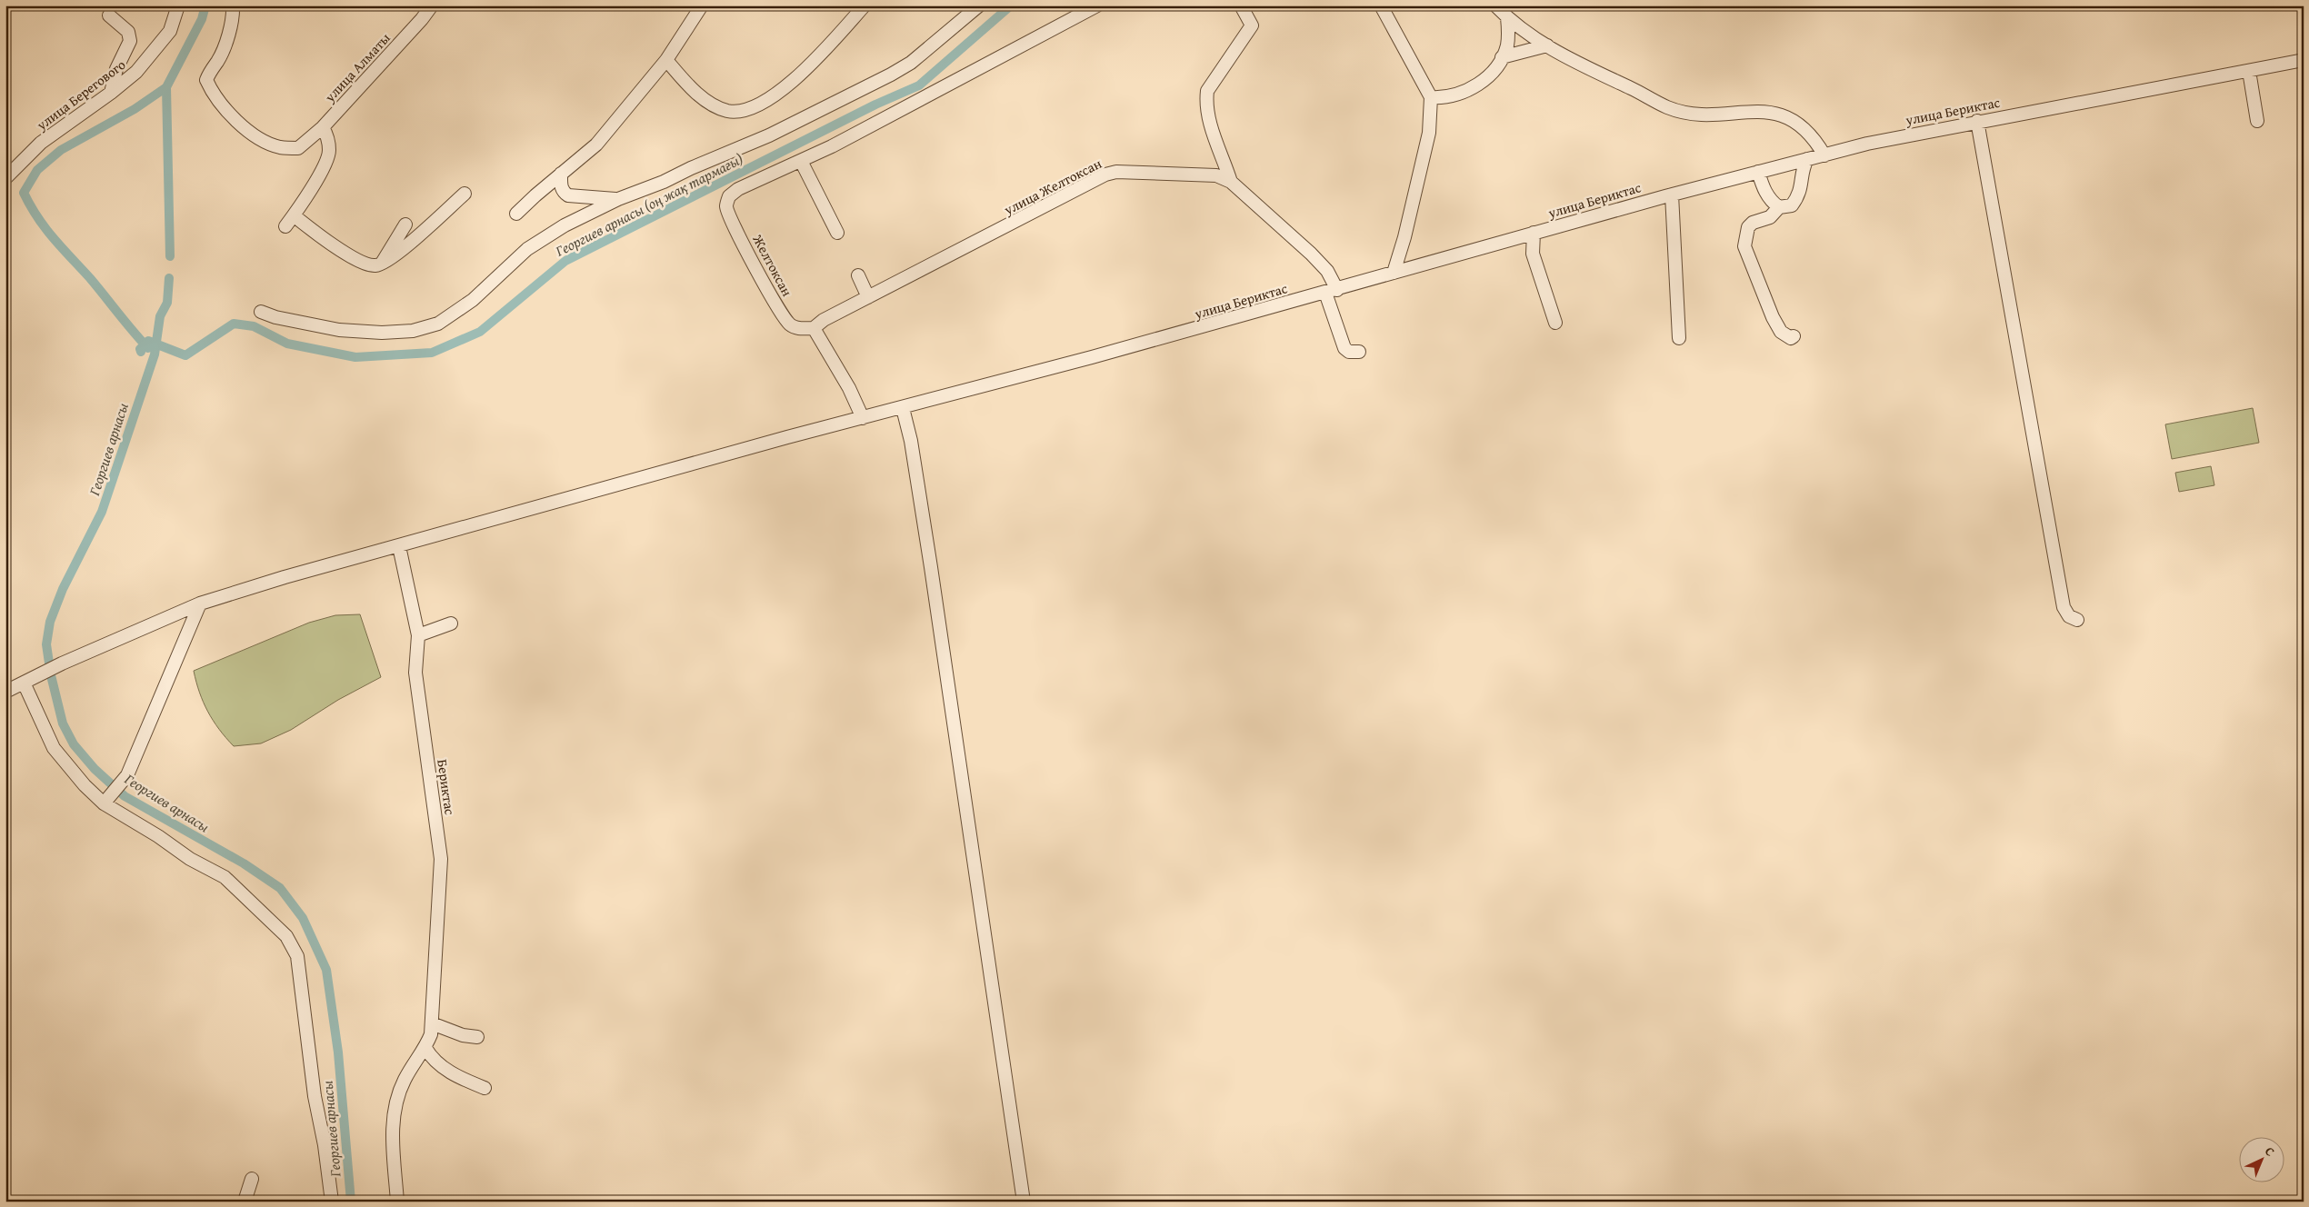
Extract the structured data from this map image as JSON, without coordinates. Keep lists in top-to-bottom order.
{
  "streets": {
    "street": [
      "улица Алматы",
      "улица Берегового",
      "улица Бериктас",
      "улица Желтоксан",
      "Желтоксан",
      "Бериктас"
    ]
  },
  "crossings": [
    ["улица Бериктас", "улица Желтоксан"],
    ["улица Бериктас", "Бериктас"],
    ["улица Желтоксан", "Желтоксан"]
  ],
  "water": ["Георгиев арнасы (оң жақ тармағы)", "Георгиев арнасы"],
  "north": "top right"
}
